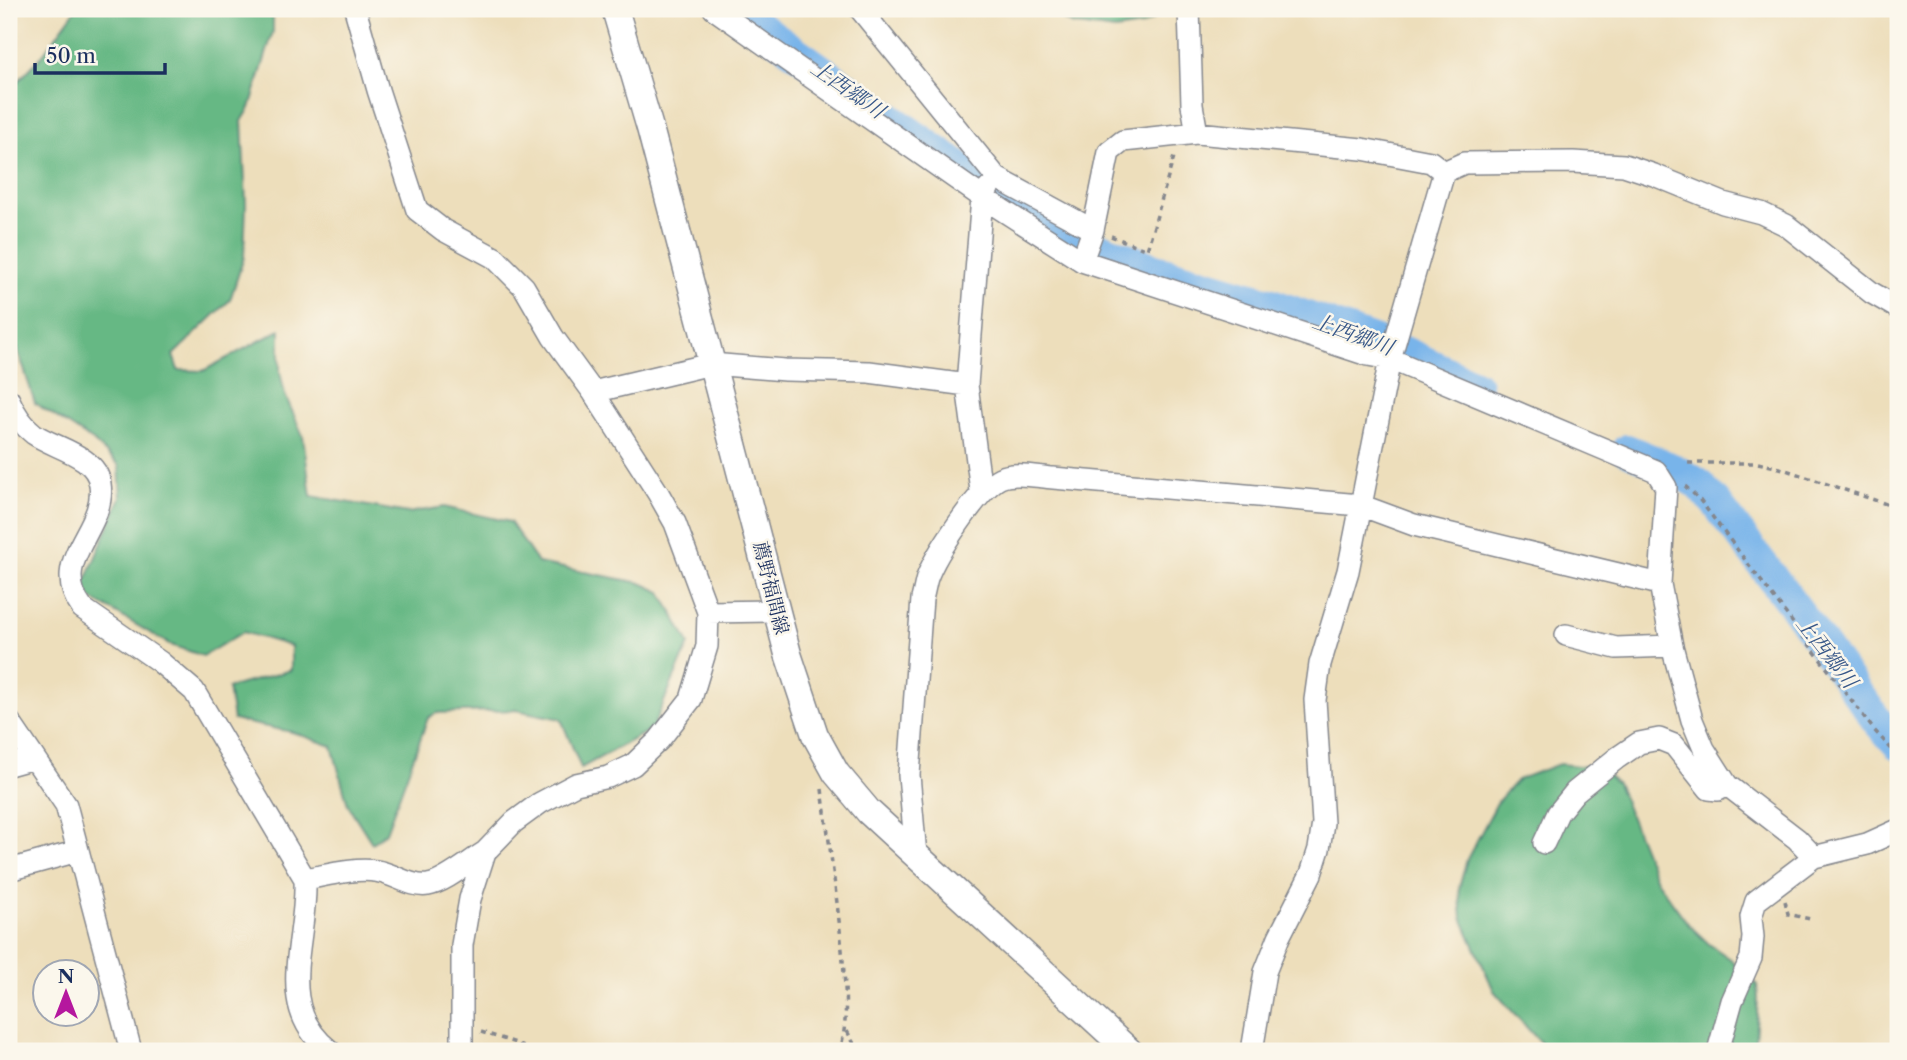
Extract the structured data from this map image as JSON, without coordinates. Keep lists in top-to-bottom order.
{
  "streets": {
    "main road": ["薦野福間線"]
  },
  "water": ["上西郷川"],
  "scale_bar": "50 m",
  "north": "top"
}
